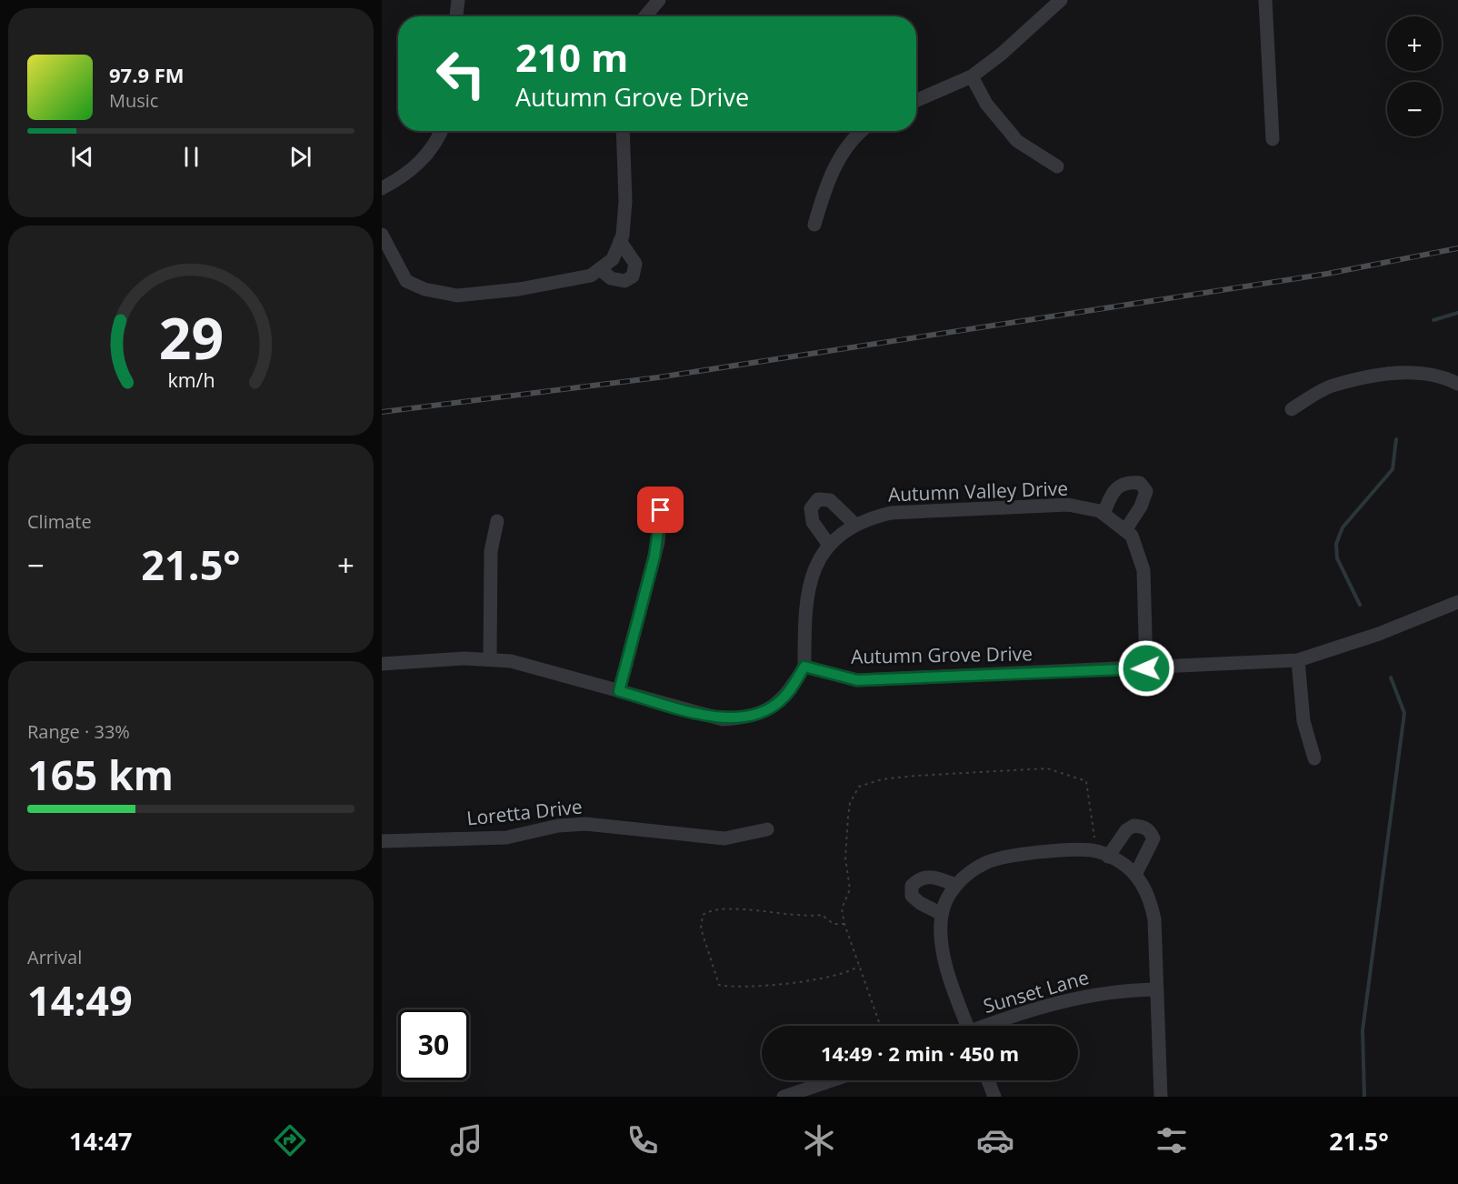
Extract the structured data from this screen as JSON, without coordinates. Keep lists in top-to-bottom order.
{
  "streets": {
    "street": [
      "Autumn Valley Drive",
      "Autumn Grove Drive",
      "Loretta Drive",
      "Sunset Lane"
    ]
  },
  "crossings": [
    ["Autumn Valley Drive", "Autumn Grove Drive"]
  ],
  "page": {
    "map_buttons": ["+", "−"],
    "turn": ["210 m", "Autumn Grove Drive"],
    "song": ["97.9 FM", "Music"],
    "tile": [
      "Climate",
      ["Range · 33%", "165 km"],
      ["Arrival", "14:49"]
    ],
    "heat": ["−", "21.5°", "+"],
    "limit": "30",
    "trip": "14:49 · 2 min · 450 m",
    "tabs": ["14:47", "21.5°"],
    "gauge": ["29", "km/h"]
  }
}
